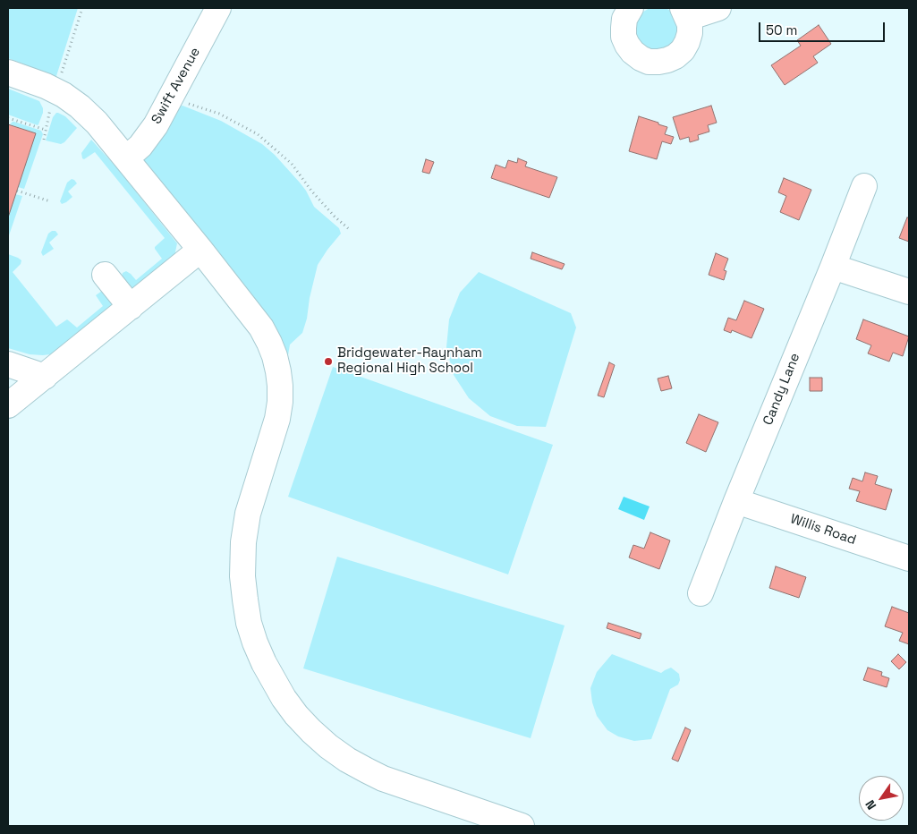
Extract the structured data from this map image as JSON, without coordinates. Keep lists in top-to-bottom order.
{
  "streets": {
    "street": ["Swift Avenue", "Candy Lane", "Willis Road"]
  },
  "crossings": [
    ["Candy Lane", "Willis Road"]
  ],
  "places": ["Bridgewater-Raynham Regional High School"],
  "scale_bar": "50 m",
  "north": "bottom left"
}
